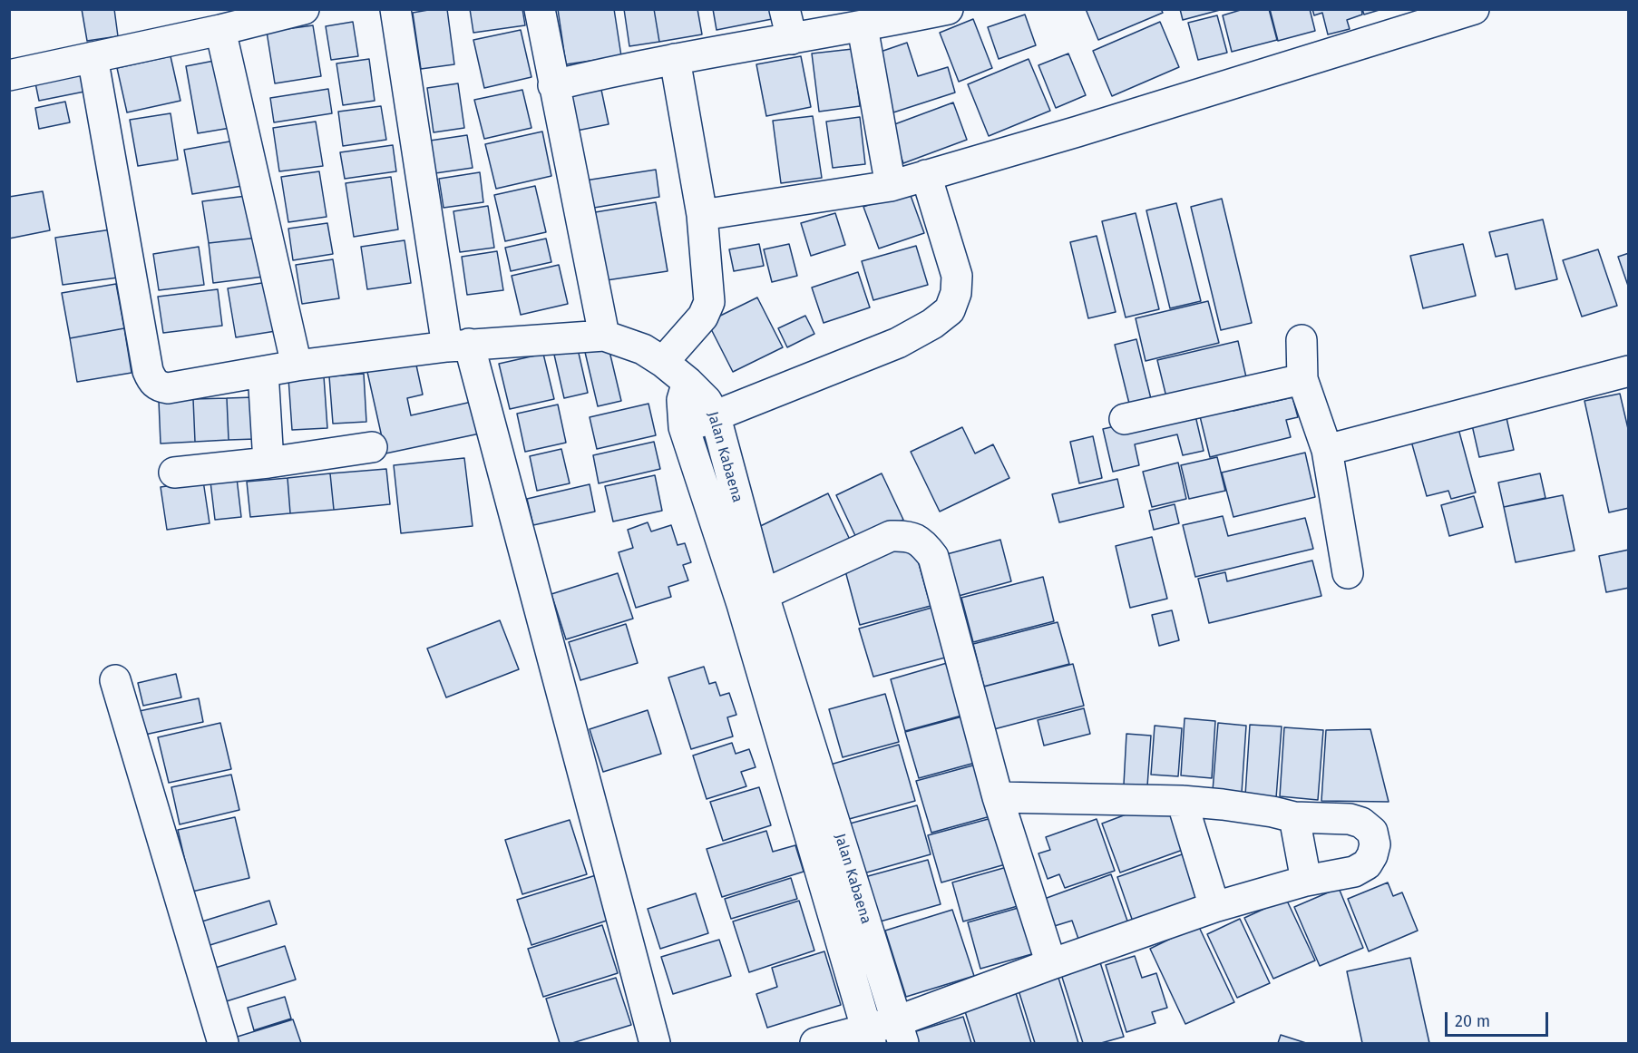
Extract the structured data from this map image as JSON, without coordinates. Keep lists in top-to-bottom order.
{
  "streets": {
    "street": ["Jalan Kabaena"]
  },
  "scale_bar": "20 m"
}
